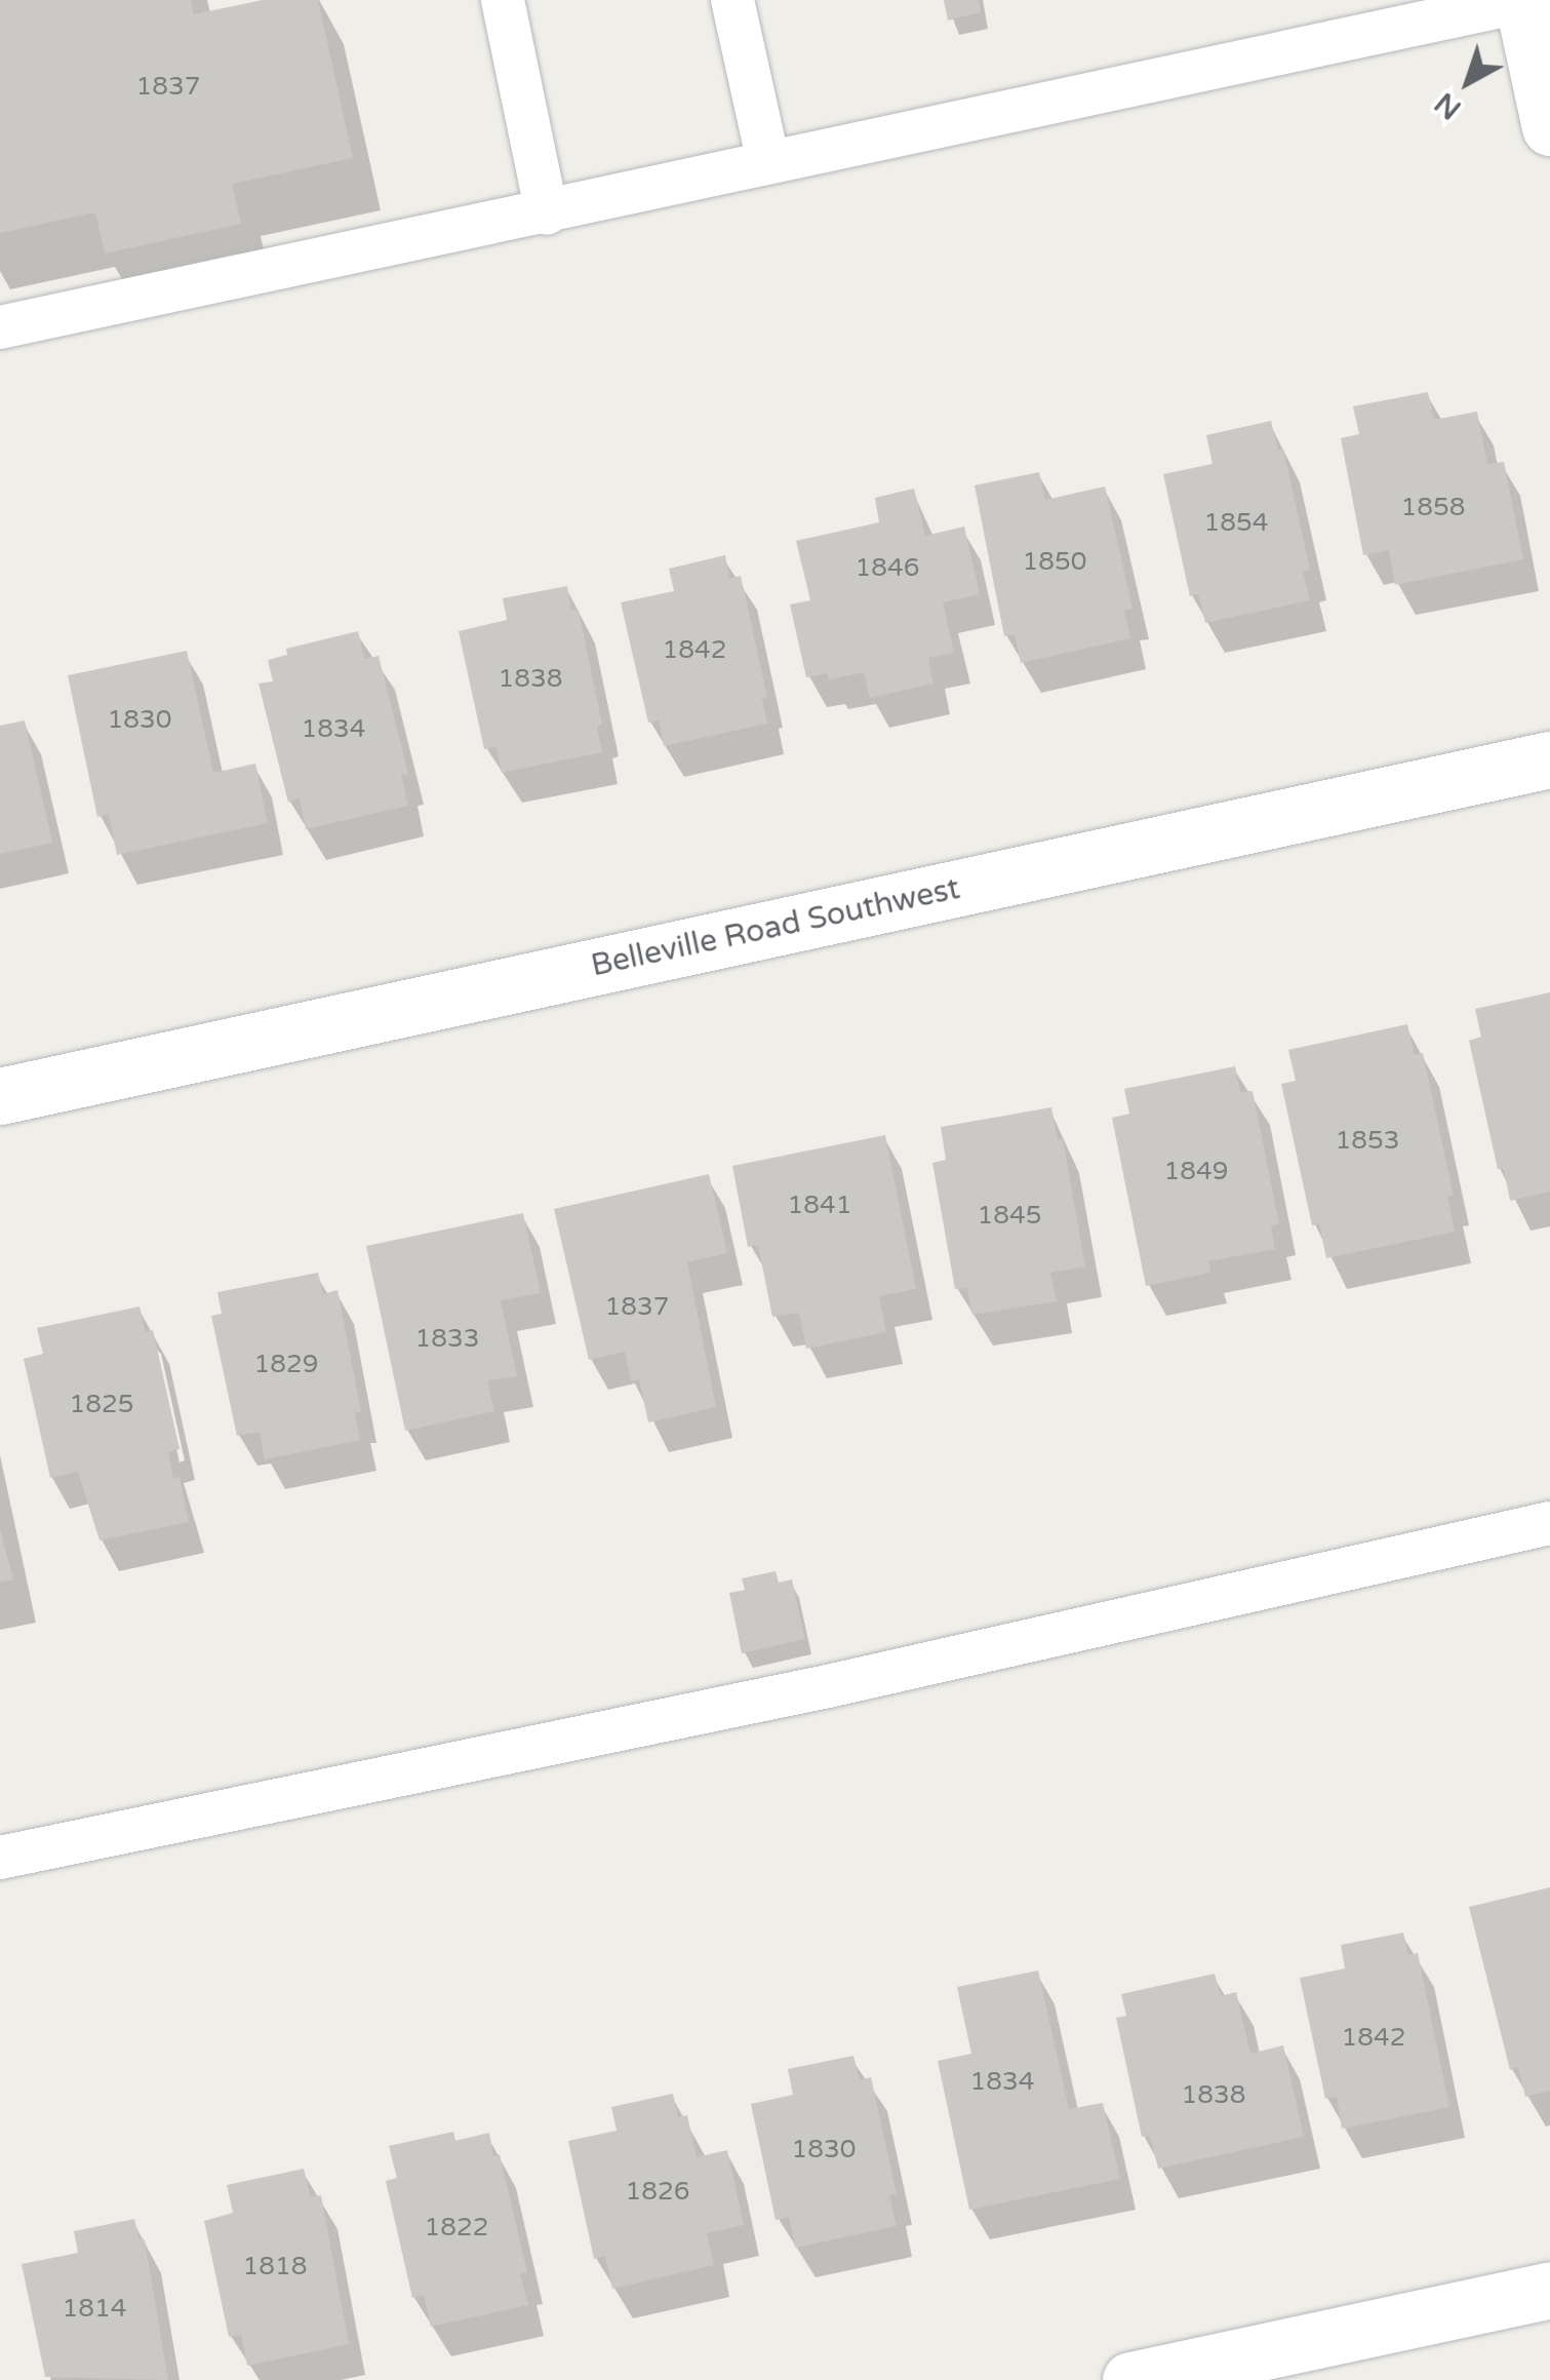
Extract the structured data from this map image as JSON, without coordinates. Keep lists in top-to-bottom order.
{
  "streets": {
    "street": ["Belleville Road Southwest"]
  },
  "house_numbers": [
    "1837",
    "1858",
    "1854",
    "1850",
    "1846",
    "1842",
    "1838",
    "1830",
    "1834",
    "1853",
    "1849",
    "1841",
    "1845",
    "1837",
    "1833",
    "1829",
    "1825",
    "1842",
    "1834",
    "1838",
    "1830",
    "1826",
    "1822",
    "1818",
    "1814"
  ],
  "north": "bottom left"
}
